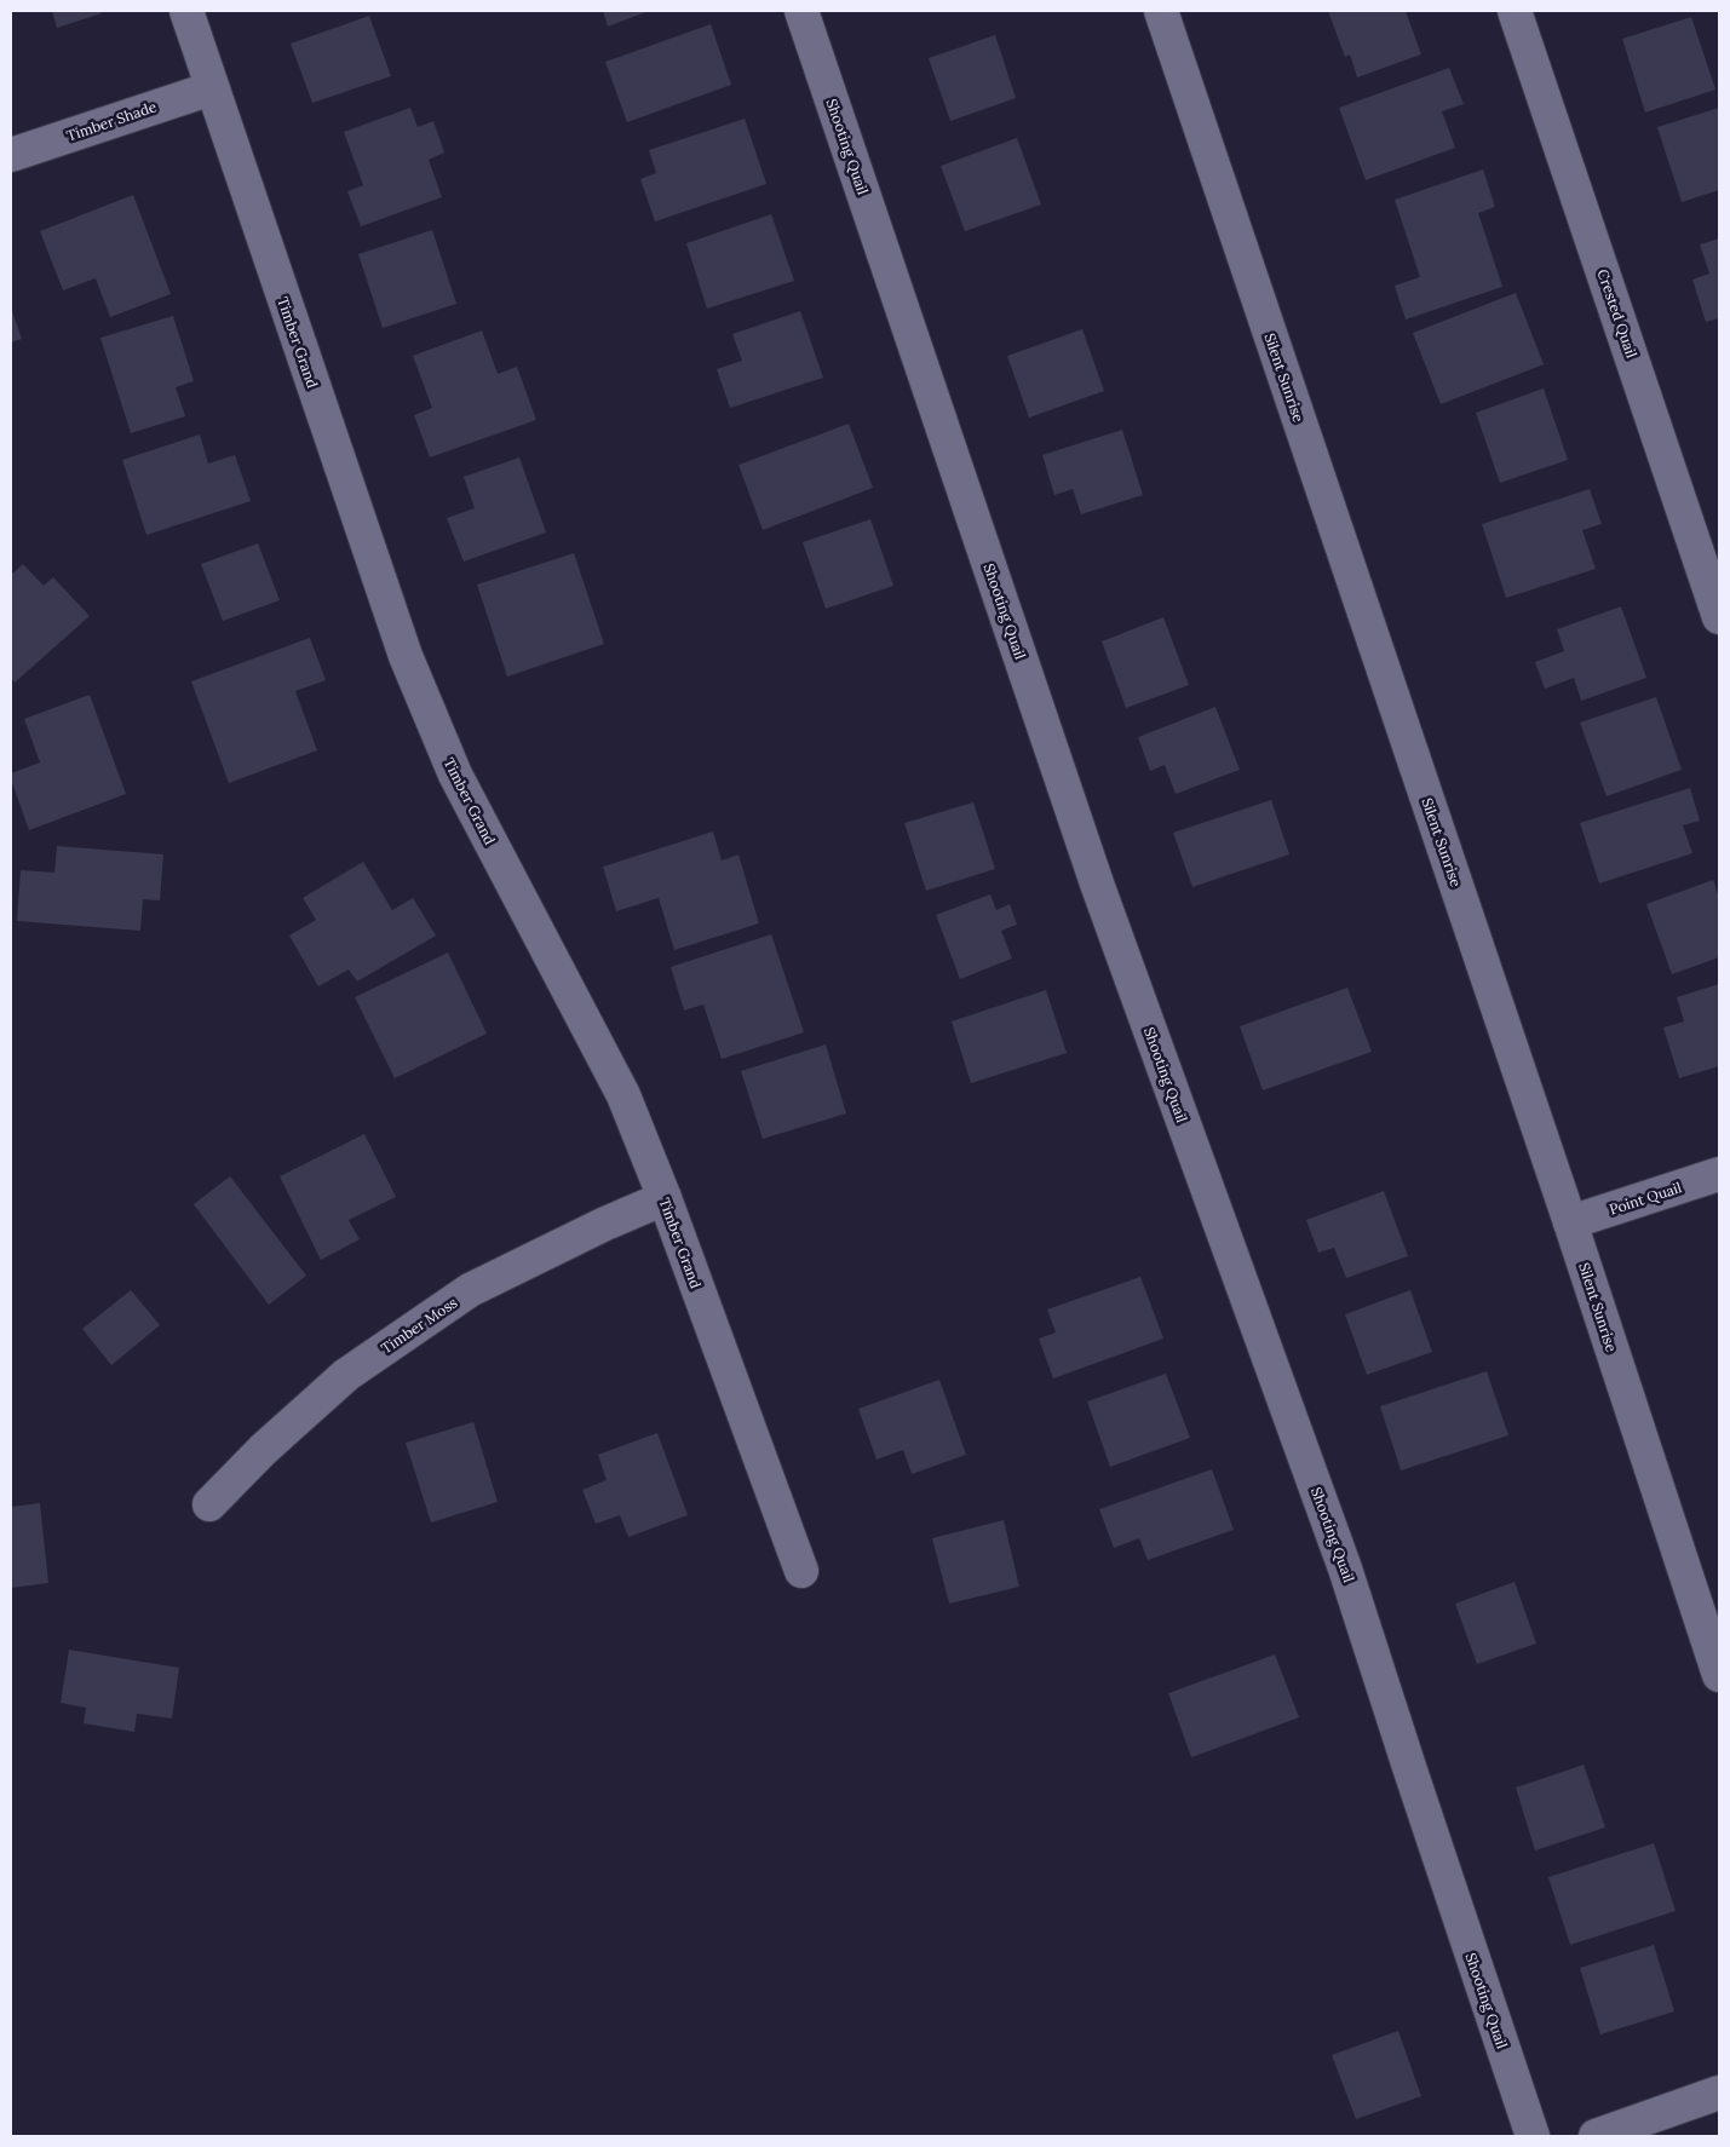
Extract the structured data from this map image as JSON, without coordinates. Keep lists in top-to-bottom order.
{
  "streets": {
    "street": [
      "Timber Shade",
      "Shooting Quail",
      "Crested Quail",
      "Timber Grand",
      "Silent Sunrise",
      "Point Quail",
      "Timber Moss"
    ]
  },
  "crossings": [
    ["Timber Shade", "Timber Grand"],
    ["Timber Grand", "Timber Moss"],
    ["Silent Sunrise", "Point Quail"]
  ]
}
